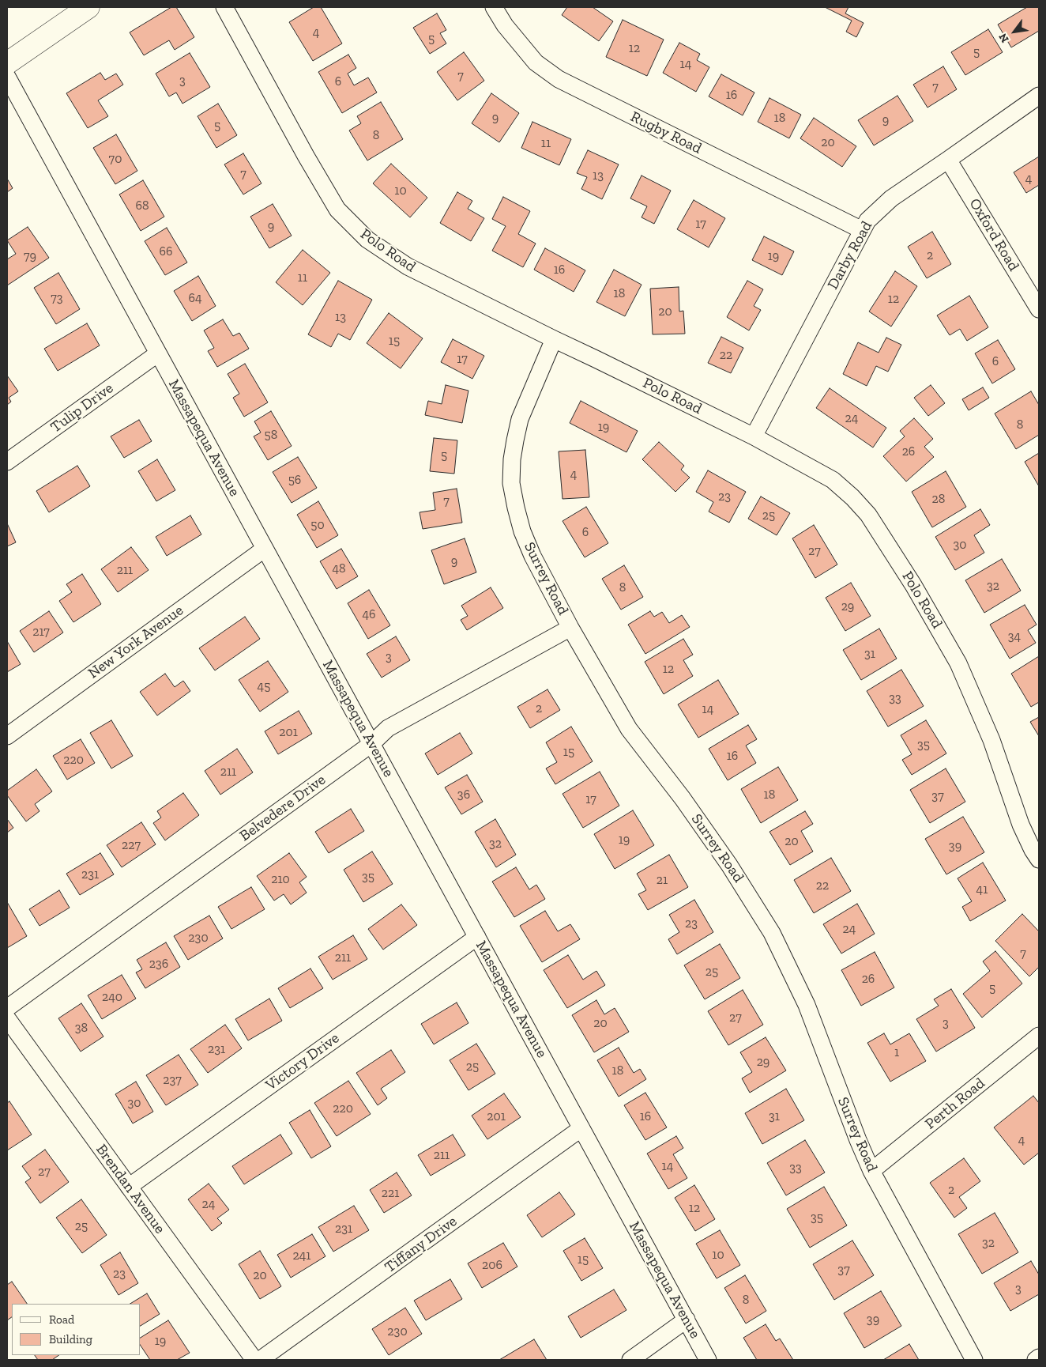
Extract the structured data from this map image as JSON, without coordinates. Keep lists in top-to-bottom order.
{
  "streets": {
    "street": [
      "Rugby Road",
      "Oxford Road",
      "Polo Road",
      "Darby Road",
      "Tulip Drive",
      "Massapequa Avenue",
      "Surrey Road",
      "New York Avenue",
      "Belvedere Drive",
      "Victory Drive",
      "Perth Road",
      "Brendan Avenue",
      "Tiffany Drive"
    ]
  },
  "crossings": [
    ["Rugby Road", "Darby Road"],
    ["Oxford Road", "Darby Road"],
    ["Polo Road", "Darby Road"],
    ["Polo Road", "Surrey Road"],
    ["Tulip Drive", "Massapequa Avenue"],
    ["Massapequa Avenue", "New York Avenue"],
    ["Massapequa Avenue", "Belvedere Drive"],
    ["Massapequa Avenue", "Victory Drive"],
    ["Massapequa Avenue", "Tiffany Drive"],
    ["Surrey Road", "Belvedere Drive"],
    ["Surrey Road", "Perth Road"],
    ["Victory Drive", "Brendan Avenue"]
  ],
  "house_numbers": [
    "4",
    "5",
    "12",
    "5",
    "14",
    "7",
    "3",
    "6",
    "7",
    "16",
    "9",
    "18",
    "9",
    "5",
    "8",
    "20",
    "11",
    "70",
    "7",
    "13",
    "4",
    "10",
    "68",
    "17",
    "9",
    "66",
    "2",
    "79",
    "19",
    "16",
    "11",
    "18",
    "73",
    "64",
    "12",
    "20",
    "13",
    "15",
    "22",
    "17",
    "6",
    "24",
    "8",
    "19",
    "58",
    "26",
    "5",
    "4",
    "56",
    "23",
    "28",
    "7",
    "25",
    "50",
    "6",
    "30",
    "27",
    "9",
    "48",
    "211",
    "32",
    "8",
    "29",
    "46",
    "217",
    "34",
    "31",
    "3",
    "12",
    "45",
    "33",
    "2",
    "14",
    "201",
    "35",
    "15",
    "16",
    "220",
    "211",
    "36",
    "18",
    "37",
    "17",
    "19",
    "20",
    "32",
    "227",
    "39",
    "231",
    "35",
    "210",
    "21",
    "22",
    "41",
    "23",
    "24",
    "230",
    "7",
    "211",
    "236",
    "25",
    "26",
    "5",
    "240",
    "27",
    "20",
    "3",
    "38",
    "231",
    "1",
    "29",
    "25",
    "18",
    "237",
    "30",
    "220",
    "201",
    "16",
    "31",
    "4",
    "211",
    "14",
    "33",
    "27",
    "2",
    "221",
    "24",
    "12",
    "35",
    "25",
    "231",
    "32",
    "10",
    "241",
    "15",
    "206",
    "37",
    "23",
    "20",
    "3",
    "8",
    "39",
    "230",
    "19"
  ],
  "legend": ["Road", "Building"],
  "north": "bottom left"
}
